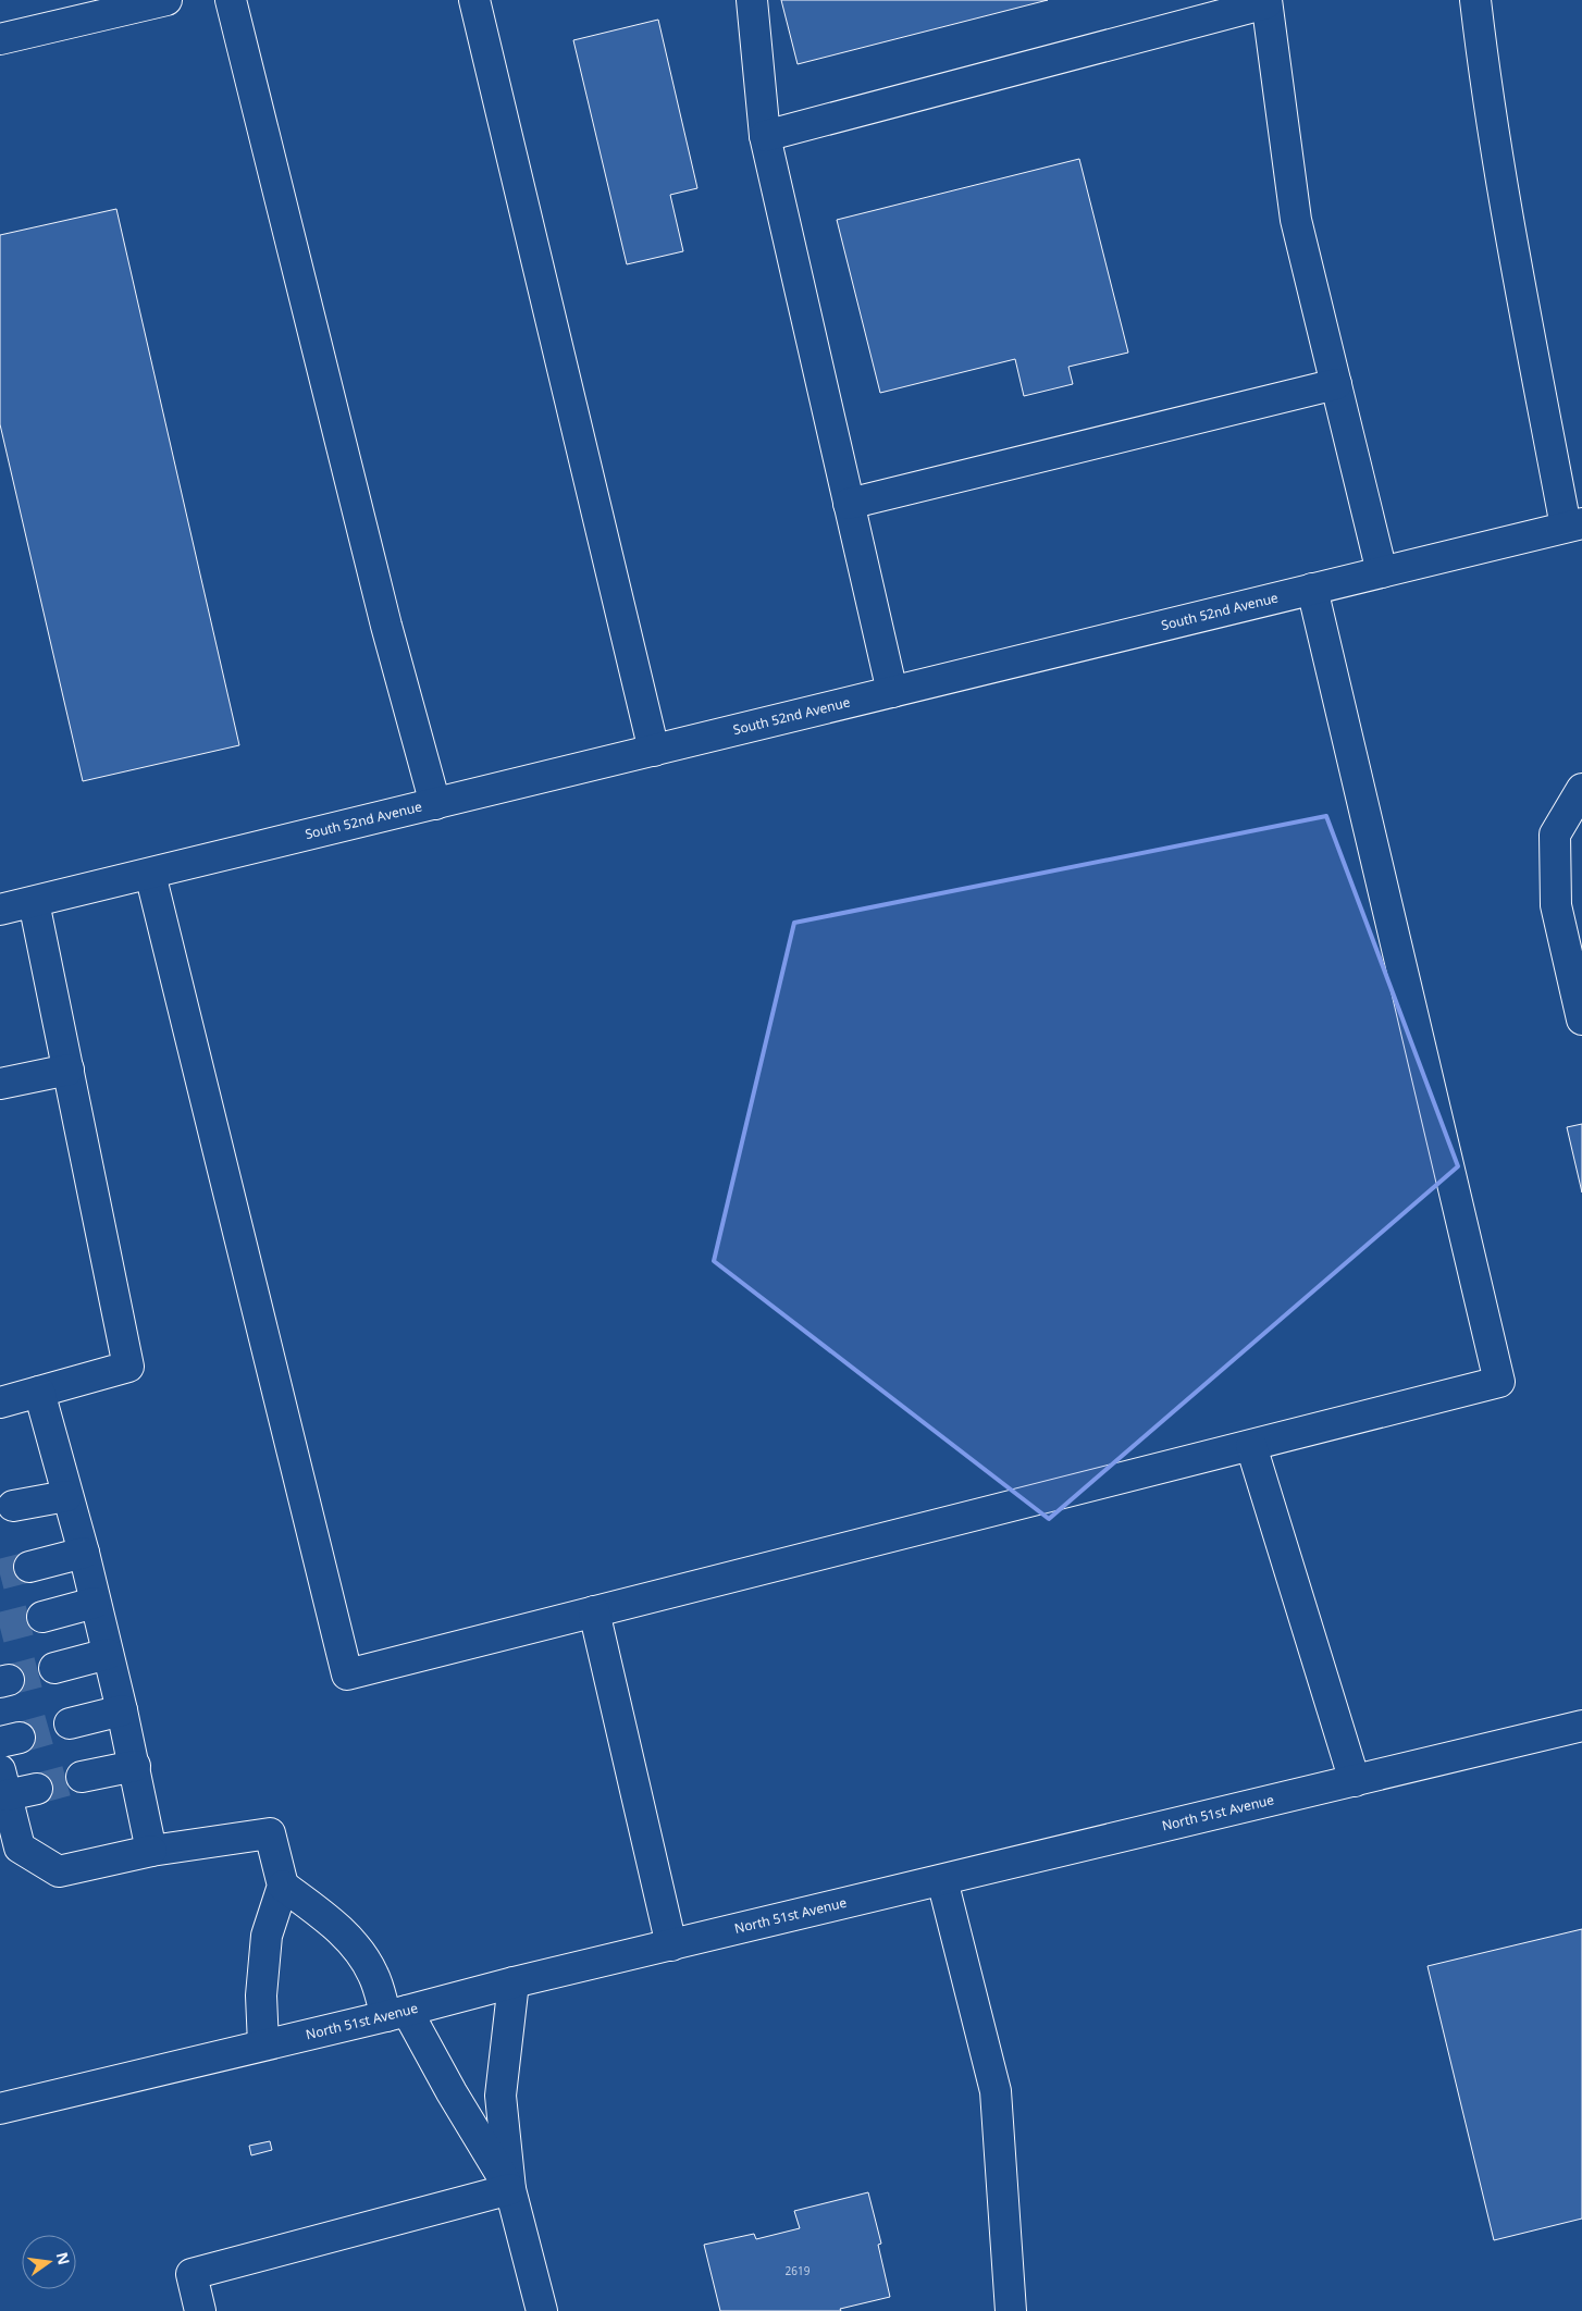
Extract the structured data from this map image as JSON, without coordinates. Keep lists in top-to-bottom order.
{
  "streets": {
    "street": ["South 52nd Avenue", "North 51st Avenue"]
  },
  "house_numbers": ["2619"],
  "north": "right"
}
